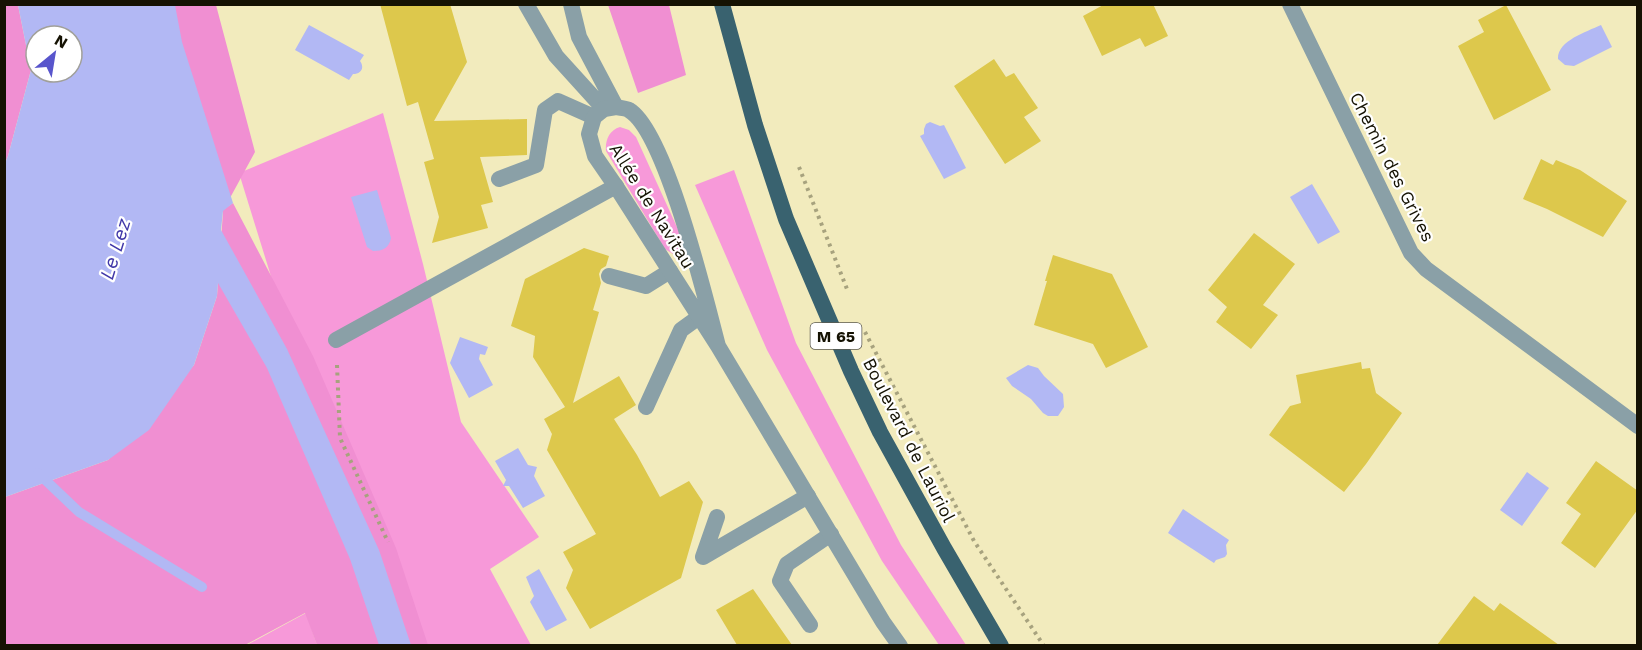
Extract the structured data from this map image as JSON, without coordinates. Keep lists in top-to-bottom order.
{
  "streets": {
    "main road": ["M 65", "Boulevard de Lauriol"],
    "street": ["Chemin des Grives", "Allée de Navitau"]
  },
  "water": ["Le Lez"],
  "north": "top right"
}
